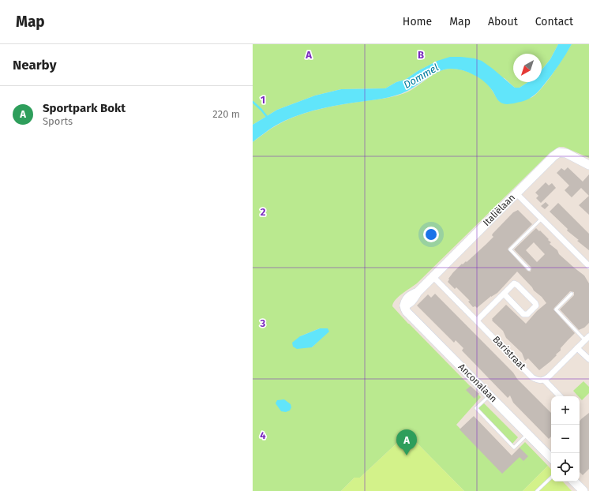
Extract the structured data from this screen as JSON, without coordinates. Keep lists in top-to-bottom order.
{
  "streets": {
    "street": ["Italiëlaan", "Baristraat", "Anconalaan"]
  },
  "crossings": [
    ["Italiëlaan", "Baristraat"],
    ["Italiëlaan", "Anconalaan"]
  ],
  "water": ["Dommel"],
  "north": "bottom left",
  "page": {
    "header": "Map",
    "nav": [
      "Home",
      "Map",
      "About",
      "Contact"
    ],
    "heading": "Nearby",
    "list": [
      {
        "mark": "A",
        "name": "Sportpark Bokt",
        "note": "Sports",
        "value": "220 m"
      }
    ],
    "map_buttons": ["+", "−"],
    "pins": "A"
  },
  "grid": {
    "columns": ["A", "B"],
    "rows": [
      "1",
      "2",
      "3",
      "4"
    ]
  }
}
